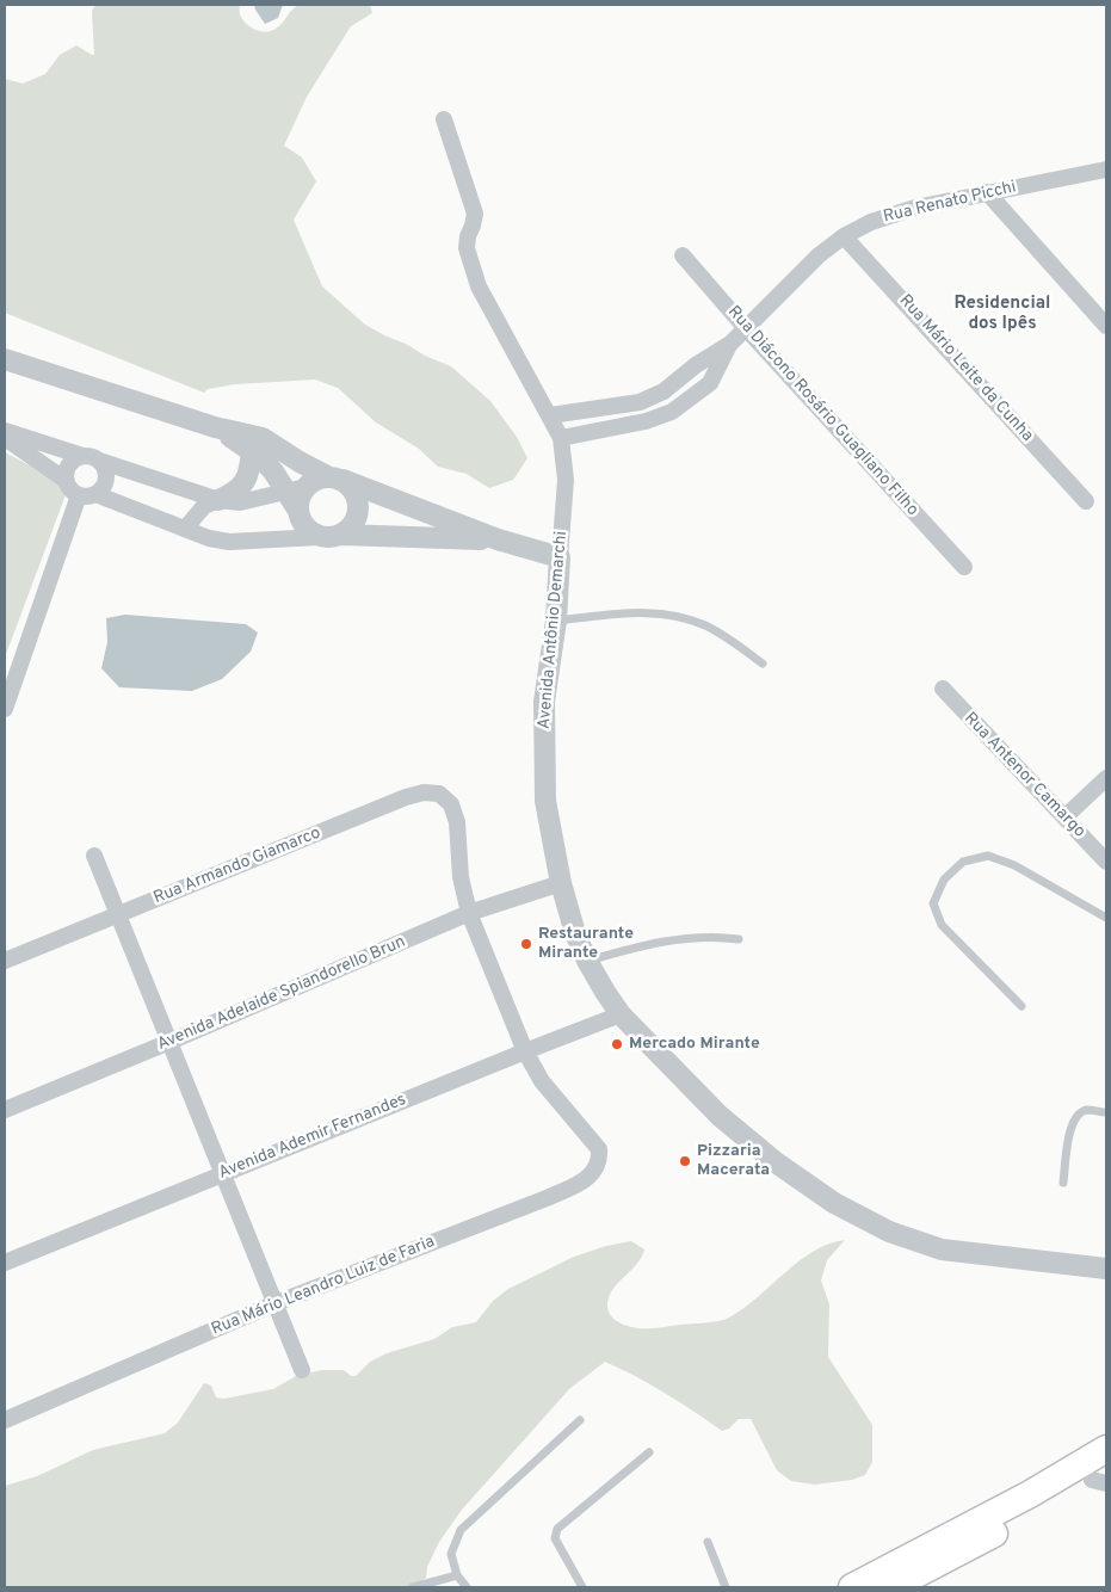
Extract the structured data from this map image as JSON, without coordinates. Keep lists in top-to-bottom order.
{
  "streets": {
    "street": [
      "Rua Renato Picchi",
      "Rua Mário Leite da Cunha",
      "Rua Diácono Rosário Guagliano Filho",
      "Avenida Antônio Demarchi",
      "Rua Antenor Camargo",
      "Rua Armando Giamarco",
      "Avenida Adelaide Spiandorello Brun",
      "Avenida Ademir Fernandes",
      "Rua Mário Leandro Luiz de Faria"
    ]
  },
  "crossings": [
    ["Rua Renato Picchi", "Rua Mário Leite da Cunha"],
    ["Rua Renato Picchi", "Rua Diácono Rosário Guagliano Filho"],
    ["Rua Renato Picchi", "Avenida Antônio Demarchi"],
    ["Avenida Antônio Demarchi", "Avenida Adelaide Spiandorello Brun"],
    ["Avenida Antônio Demarchi", "Avenida Ademir Fernandes"],
    ["Rua Armando Giamarco", "Avenida Adelaide Spiandorello Brun"],
    ["Avenida Ademir Fernandes", "Rua Mário Leandro Luiz de Faria"]
  ],
  "districts": ["Residencial dos Ipês"],
  "places": ["Restaurante Mirante", "Mercado Mirante", "Pizzaria Macerata"]
}
